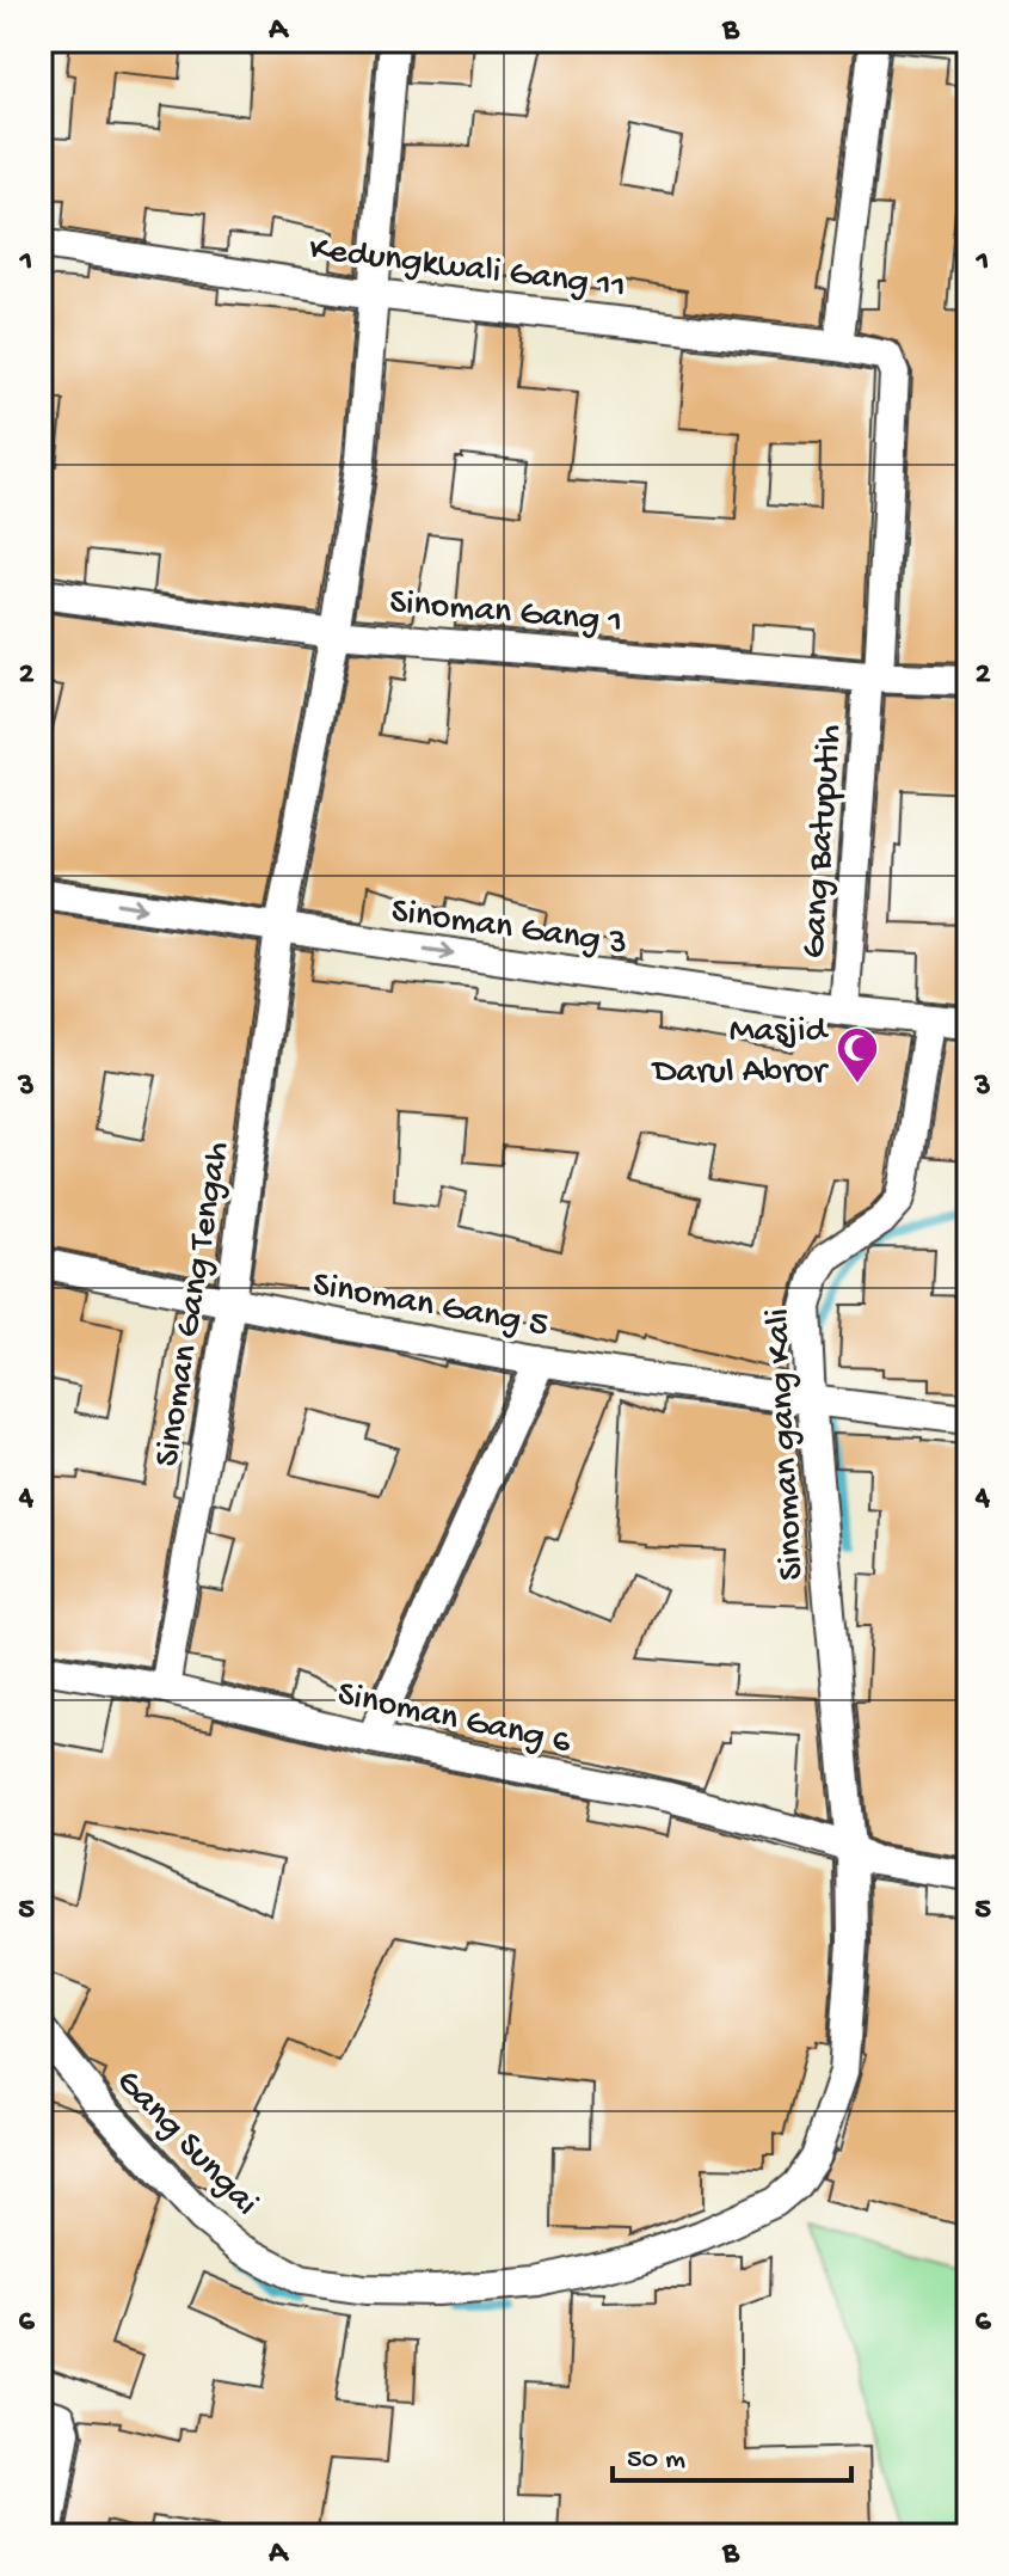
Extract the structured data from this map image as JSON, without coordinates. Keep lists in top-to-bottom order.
{
  "streets": {
    "street": [
      "Kedungkwali Gang 11",
      "Sinoman Gang 1",
      "Gang Batuputih",
      "Sinoman Gang 3",
      "Sinoman Gang 5",
      "Sinoman Gang Tengah",
      "Sinoman gang Kali",
      "Sinoman Gang 6",
      "Gang Sungai"
    ]
  },
  "crossings": [
    ["Kedungkwali Gang 11", "Gang Batuputih"],
    ["Kedungkwali Gang 11", "Sinoman Gang Tengah"],
    ["Sinoman Gang 1", "Gang Batuputih"],
    ["Sinoman Gang 1", "Sinoman Gang Tengah"],
    ["Gang Batuputih", "Sinoman Gang 3"],
    ["Sinoman Gang 3", "Sinoman Gang Tengah"],
    ["Sinoman Gang 3", "Sinoman gang Kali"],
    ["Sinoman Gang 5", "Sinoman Gang Tengah"],
    ["Sinoman Gang 5", "Sinoman gang Kali"],
    ["Sinoman Gang Tengah", "Sinoman Gang 6"],
    ["Sinoman gang Kali", "Sinoman Gang 6"],
    ["Sinoman gang Kali", "Gang Sungai"]
  ],
  "one_way": ["Sinoman Gang 3"],
  "places": {
    "mosque": ["Masjid Darul Abror"]
  },
  "scale_bar": "50 m",
  "grid": {
    "columns": ["A", "B"],
    "rows": [
      "1",
      "2",
      "3",
      "4",
      "5",
      "6"
    ]
  }
}
